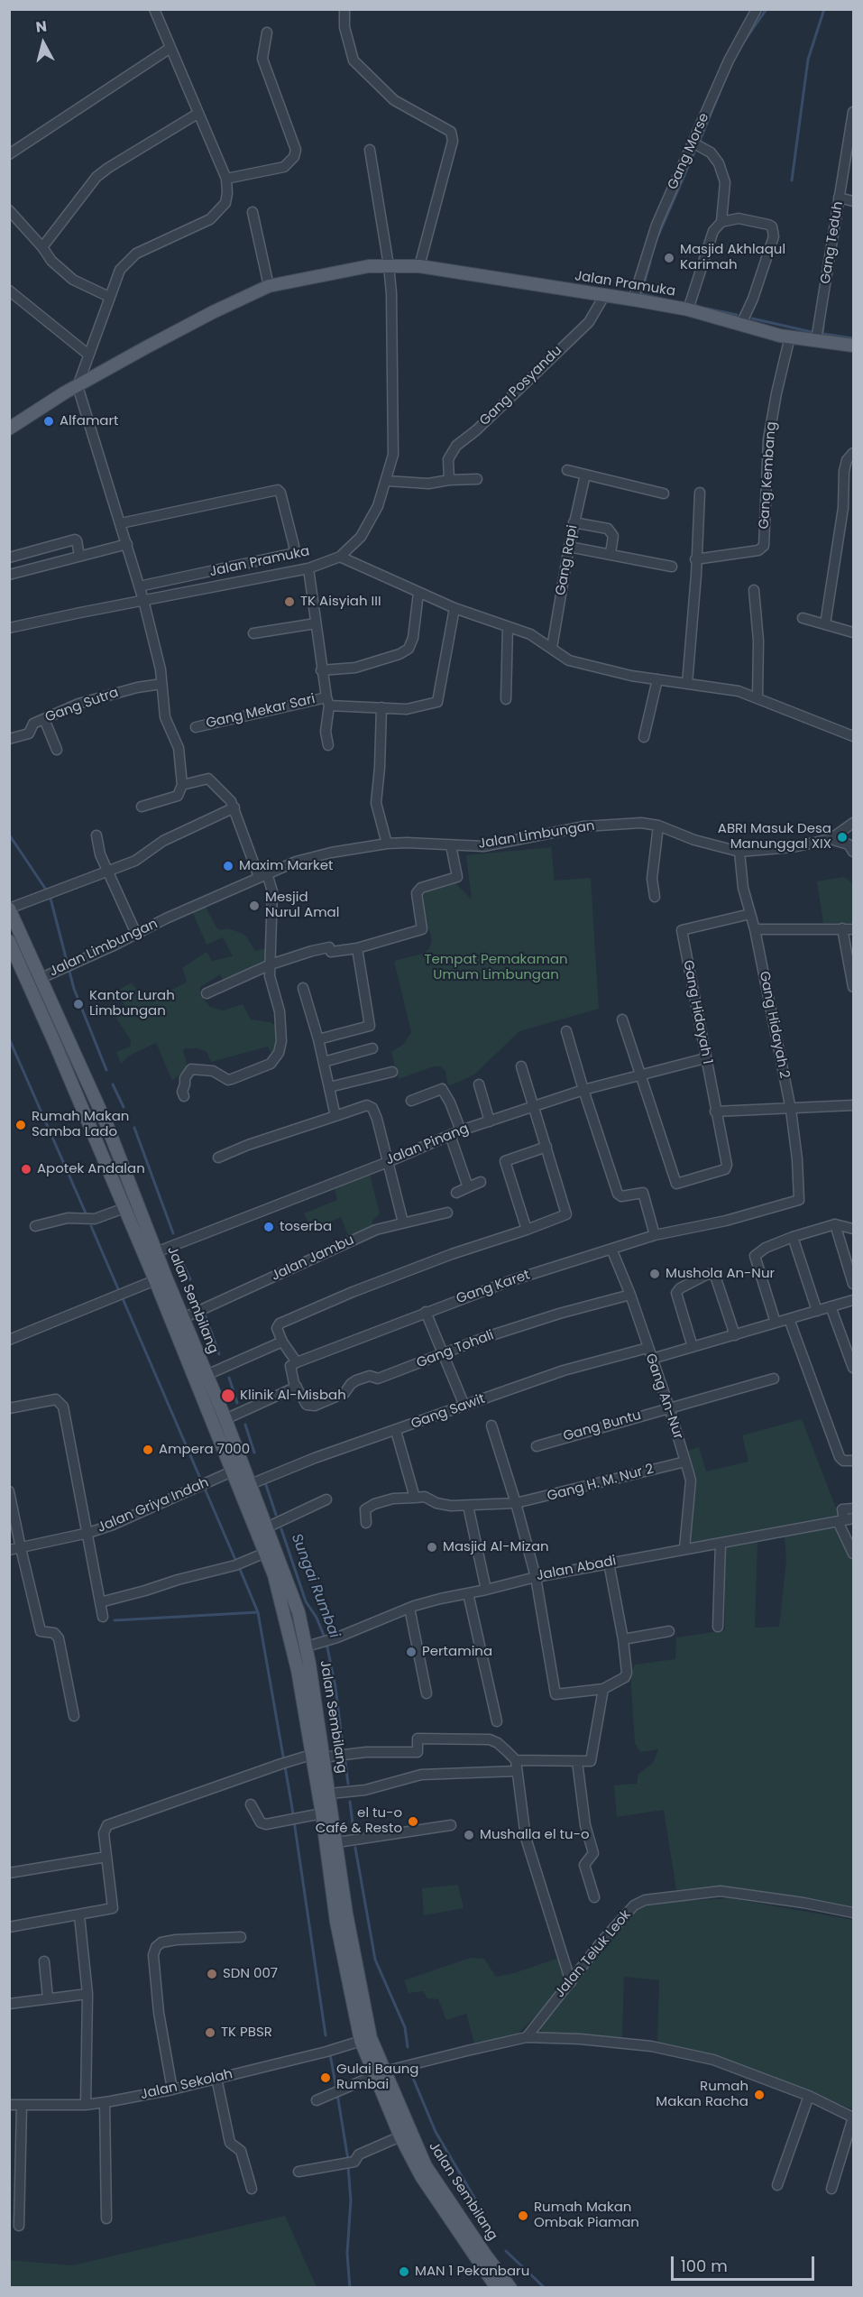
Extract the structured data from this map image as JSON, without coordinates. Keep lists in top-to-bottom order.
{
  "streets": {
    "main road": ["Jalan Pramuka", "Jalan Sembilang"],
    "street": [
      "Gang Morse",
      "Gang Teduh",
      "Gang Posyandu",
      "Gang Kembang",
      "Gang Rapi",
      "Gang Sutra",
      "Gang Mekar Sari",
      "Jalan Limbungan",
      "Gang Hidayah 1",
      "Gang Hidayah 2",
      "Jalan Pinang",
      "Jalan Jambu",
      "Gang Karet",
      "Gang Tohali",
      "Gang An-Nur",
      "Gang Sawit",
      "Gang Buntu",
      "Gang H. M. Nur 2",
      "Jalan Griya Indah",
      "Jalan Abadi",
      "Jalan Teluk Leok",
      "Jalan Sekolah"
    ]
  },
  "crossings": [
    ["Gang Morse", "Jalan Pramuka"],
    ["Gang Teduh", "Jalan Pramuka"],
    ["Jalan Pramuka", "Gang Posyandu"],
    ["Jalan Pramuka", "Gang Kembang"],
    ["Jalan Pramuka", "Gang Mekar Sari"],
    ["Jalan Limbungan", "Gang Hidayah 2"],
    ["Jalan Limbungan", "Jalan Sembilang"],
    ["Gang Hidayah 1", "Gang Hidayah 2"],
    ["Gang Hidayah 1", "Jalan Pinang"],
    ["Gang Hidayah 2", "Gang Karet"],
    ["Jalan Pinang", "Jalan Sembilang"],
    ["Jalan Jambu", "Jalan Sembilang"],
    ["Gang Karet", "Gang An-Nur"],
    ["Jalan Sembilang", "Gang Sawit"],
    ["Jalan Sembilang", "Jalan Griya Indah"],
    ["Jalan Sembilang", "Jalan Abadi"],
    ["Jalan Sembilang", "Jalan Sekolah"],
    ["Gang Tohali", "Gang An-Nur"],
    ["Gang An-Nur", "Gang Sawit"],
    ["Gang An-Nur", "Gang Buntu"],
    ["Gang An-Nur", "Gang H. M. Nur 2"],
    ["Gang An-Nur", "Jalan Abadi"]
  ],
  "water": ["Sungai Rumbai"],
  "parks": ["Tempat Pemakaman Umum Limbungan"],
  "places": [
    "Masjid Akhlaqul Karimah",
    "Alfamart",
    "TK Aisyiah III",
    "ABRI Masuk Desa Manunggal XIX",
    "Maxim Market",
    "Mesjid Nurul Amal",
    "Kantor Lurah Limbungan",
    "Rumah Makan Samba Lado",
    "Apotek Andalan",
    "toserba",
    "Mushola An-Nur",
    "Klinik Al-Misbah",
    "Ampera 7000",
    "Masjid Al-Mizan",
    "Pertamina",
    "el tu-o Café & Resto",
    "Mushalla el tu-o",
    "SDN 007",
    "TK PBSR",
    "Gulai Baung Rumbai",
    "Rumah Makan Racha",
    "Rumah Makan Ombak Piaman",
    "MAN 1 Pekanbaru"
  ],
  "scale_bar": "100 m",
  "north": "top"
}
